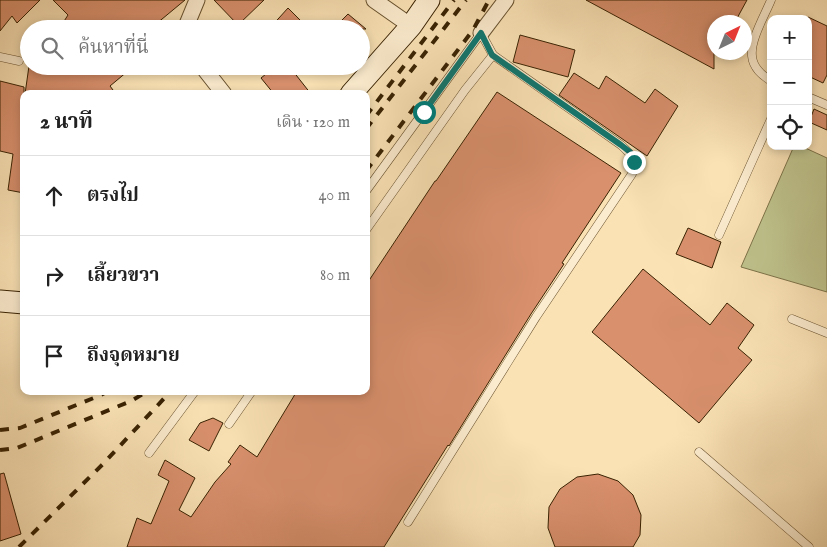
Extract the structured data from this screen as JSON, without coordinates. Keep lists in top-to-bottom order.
{
  "north": "top right",
  "page": {
    "map_buttons": ["+", "−"],
    "search": "ค้นหาที่นี่",
    "heading": ["2 นาที", "เดิน · 120 m"],
    "list": [
      ["ตรงไป", "40 m"],
      ["เลี้ยวขวา", "80 m"],
      "ถึงจุดหมาย"
    ]
  }
}
